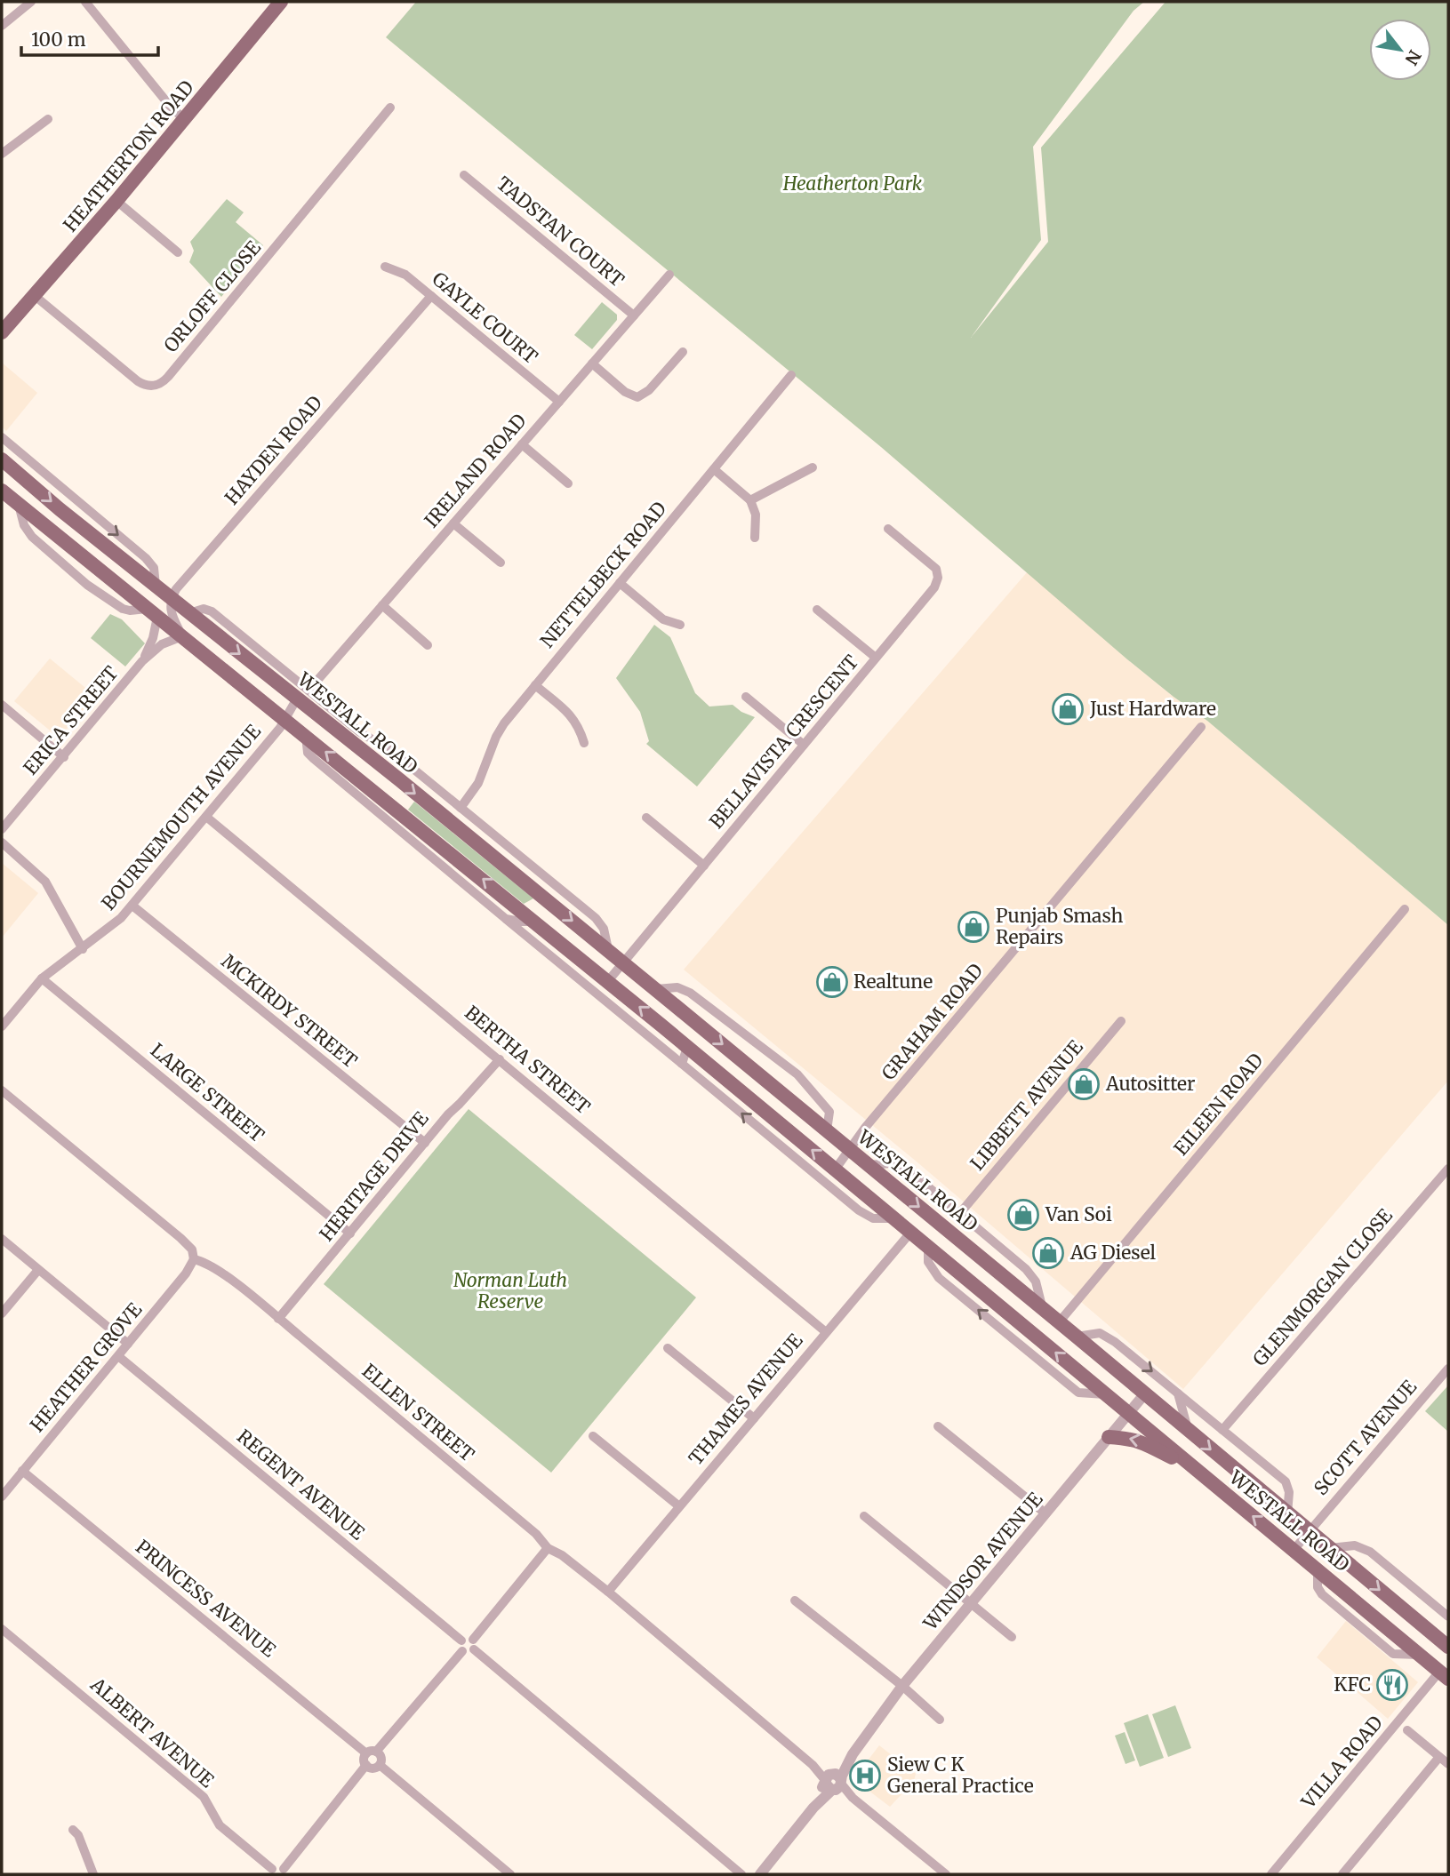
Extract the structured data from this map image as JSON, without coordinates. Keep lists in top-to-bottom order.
{
  "streets": {
    "main road": ["HEATHERTON ROAD", "WESTALL ROAD"],
    "street": [
      "TADSTAN COURT",
      "ORLOFF CLOSE",
      "GAYLE COURT",
      "HAYDEN ROAD",
      "IRELAND ROAD",
      "NETTELBECK ROAD",
      "ERICA STREET",
      "BELLAVISTA CRESCENT",
      "BOURNEMOUTH AVENUE",
      "MCKIRDY STREET",
      "GRAHAM ROAD",
      "BERTHA STREET",
      "LARGE STREET",
      "EILEEN ROAD",
      "LIBBETT AVENUE",
      "HERITAGE DRIVE",
      "GLENMORGAN CLOSE",
      "HEATHER GROVE",
      "THAMES AVENUE",
      "ELLEN STREET",
      "SCOTT AVENUE",
      "REGENT AVENUE",
      "WINDSOR AVENUE",
      "PRINCESS AVENUE",
      "ALBERT AVENUE",
      "VILLA ROAD"
    ]
  },
  "crossings": [
    ["HEATHERTON ROAD", "ORLOFF CLOSE"],
    ["TADSTAN COURT", "IRELAND ROAD"],
    ["GAYLE COURT", "HAYDEN ROAD"],
    ["GAYLE COURT", "IRELAND ROAD"],
    ["HAYDEN ROAD", "WESTALL ROAD"],
    ["IRELAND ROAD", "WESTALL ROAD"],
    ["IRELAND ROAD", "BOURNEMOUTH AVENUE"],
    ["NETTELBECK ROAD", "WESTALL ROAD"],
    ["ERICA STREET", "WESTALL ROAD"],
    ["WESTALL ROAD", "BELLAVISTA CRESCENT"],
    ["WESTALL ROAD", "BOURNEMOUTH AVENUE"],
    ["WESTALL ROAD", "GRAHAM ROAD"],
    ["WESTALL ROAD", "EILEEN ROAD"],
    ["WESTALL ROAD", "LIBBETT AVENUE"],
    ["WESTALL ROAD", "GLENMORGAN CLOSE"],
    ["WESTALL ROAD", "THAMES AVENUE"],
    ["WESTALL ROAD", "SCOTT AVENUE"],
    ["WESTALL ROAD", "WINDSOR AVENUE"],
    ["WESTALL ROAD", "VILLA ROAD"],
    ["BOURNEMOUTH AVENUE", "MCKIRDY STREET"],
    ["BOURNEMOUTH AVENUE", "BERTHA STREET"],
    ["BOURNEMOUTH AVENUE", "LARGE STREET"],
    ["MCKIRDY STREET", "HERITAGE DRIVE"],
    ["BERTHA STREET", "HERITAGE DRIVE"],
    ["BERTHA STREET", "THAMES AVENUE"],
    ["LARGE STREET", "HERITAGE DRIVE"],
    ["HERITAGE DRIVE", "ELLEN STREET"],
    ["HEATHER GROVE", "ELLEN STREET"],
    ["HEATHER GROVE", "REGENT AVENUE"],
    ["HEATHER GROVE", "PRINCESS AVENUE"],
    ["THAMES AVENUE", "ELLEN STREET"],
    ["ELLEN STREET", "WINDSOR AVENUE"]
  ],
  "parks": ["Heatherton Park", "Norman Luth Reserve"],
  "places": {
    "shop": [
      "Just Hardware",
      "Punjab Smash Repairs",
      "Realtune",
      "Autositter",
      "Van Soi",
      "AG Diesel"
    ],
    "restaurant": ["KFC"],
    "hospital": ["Siew C K General Practice"]
  },
  "scale_bar": "100 m",
  "north": "bottom right"
}
